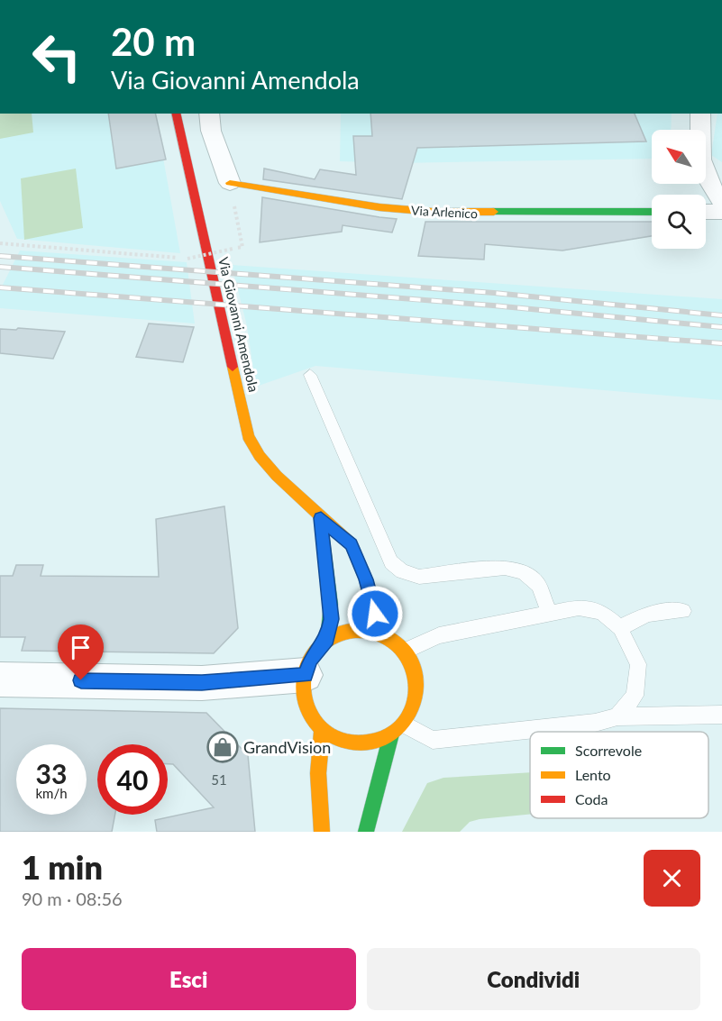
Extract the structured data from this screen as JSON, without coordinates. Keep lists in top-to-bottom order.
{
  "streets": {
    "street": ["Via Arlenico", "Via Giovanni Amendola"]
  },
  "places": {
    "shop": ["GrandVision"]
  },
  "house_numbers": ["51"],
  "legend": ["Scorrevole", "Lento", "Coda"],
  "north": "top left",
  "page": {
    "turn": ["20 m", "Via Giovanni Amendola"],
    "speed": "33 km/h",
    "limit": "40",
    "heading": ["1 min", "90 m · 08:56"],
    "buttons": ["Esci", "Condividi"]
  }
}
